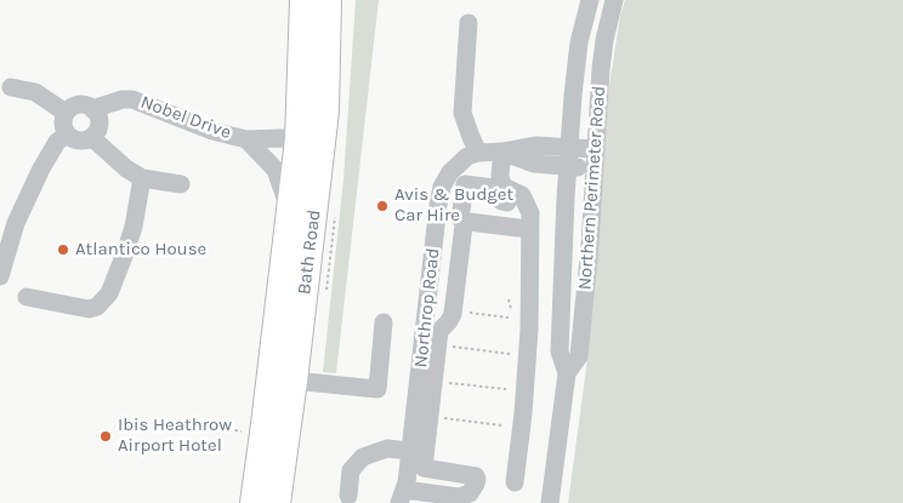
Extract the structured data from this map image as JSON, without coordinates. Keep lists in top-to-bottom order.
{
  "streets": {
    "highway": ["Bath Road"],
    "street": ["Nobel Drive", "Northern Perimeter Road", "Northrop Road"]
  },
  "crossings": [
    ["Nobel Drive", "Bath Road"],
    ["Northern Perimeter Road", "Northrop Road"]
  ],
  "places": ["Avis & Budget Car Hire", "Atlantico House", "Ibis Heathrow Airport Hotel"]
}
